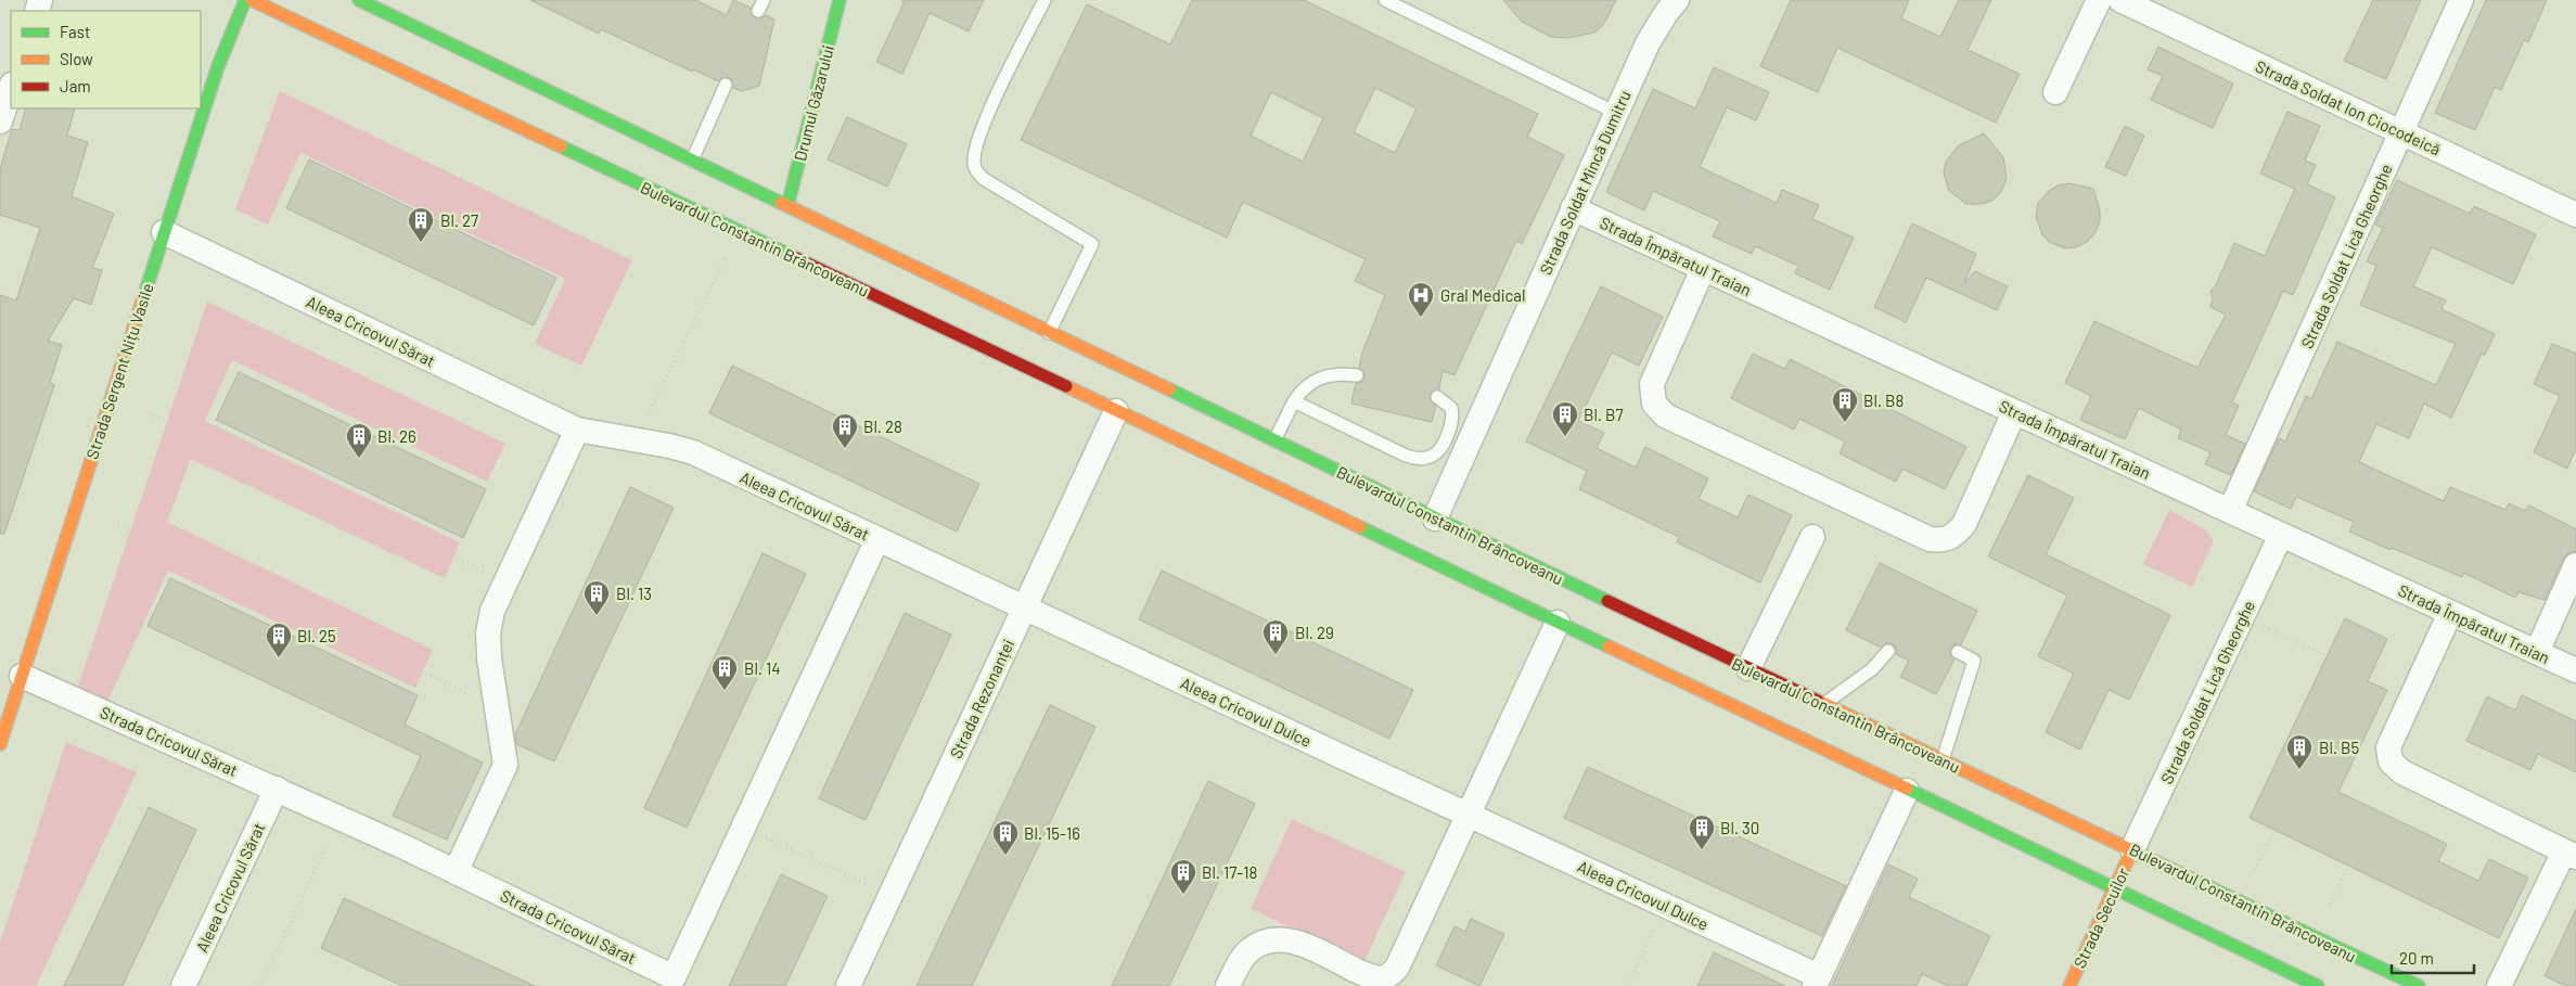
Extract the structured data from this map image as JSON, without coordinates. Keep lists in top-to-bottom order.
{
  "streets": {
    "main road": [
      "Drumul Găzarului",
      "Bulevardul Constantin Brâncoveanu",
      "Strada Sergent Nițu Vasile",
      "Strada Secuilor"
    ],
    "street": [
      "Strada Soldat Ion Ciocodeică",
      "Strada Soldat Mincă Dumitru",
      "Strada Împăratul Traian",
      "Strada Soldat Lică Gheorghe",
      "Aleea Cricovul Sărat",
      "Strada Rezonanței",
      "Aleea Cricovul Dulce",
      "Strada Cricovul Sărat"
    ]
  },
  "crossings": [
    ["Drumul Găzarului", "Bulevardul Constantin Brâncoveanu"],
    ["Strada Soldat Ion Ciocodeică", "Strada Soldat Lică Gheorghe"],
    ["Strada Soldat Mincă Dumitru", "Bulevardul Constantin Brâncoveanu"],
    ["Strada Soldat Mincă Dumitru", "Strada Împăratul Traian"],
    ["Bulevardul Constantin Brâncoveanu", "Strada Soldat Lică Gheorghe"],
    ["Bulevardul Constantin Brâncoveanu", "Strada Rezonanței"],
    ["Bulevardul Constantin Brâncoveanu", "Strada Secuilor"],
    ["Strada Împăratul Traian", "Strada Soldat Lică Gheorghe"],
    ["Strada Soldat Lică Gheorghe", "Strada Secuilor"],
    ["Aleea Cricovul Sărat", "Strada Sergent Nițu Vasile"],
    ["Aleea Cricovul Sărat", "Strada Rezonanței"],
    ["Aleea Cricovul Sărat", "Aleea Cricovul Dulce"],
    ["Aleea Cricovul Sărat", "Strada Cricovul Sărat"],
    ["Strada Sergent Nițu Vasile", "Strada Cricovul Sărat"],
    ["Strada Rezonanței", "Aleea Cricovul Dulce"]
  ],
  "places": {
    "building": [
      "Bl. 27",
      "Bl. B8",
      "Bl. B7",
      "Bl. 28",
      "Bl. 26",
      "Bl. 13",
      "Bl. 29",
      "Bl. 25",
      "Bl. 14",
      "Bl. B5",
      "Bl. 30",
      "Bl. 15-16",
      "Bl. 17-18"
    ],
    "hospital": ["Gral Medical"]
  },
  "legend": ["Fast", "Slow", "Jam"],
  "scale_bar": "20 m"
}
